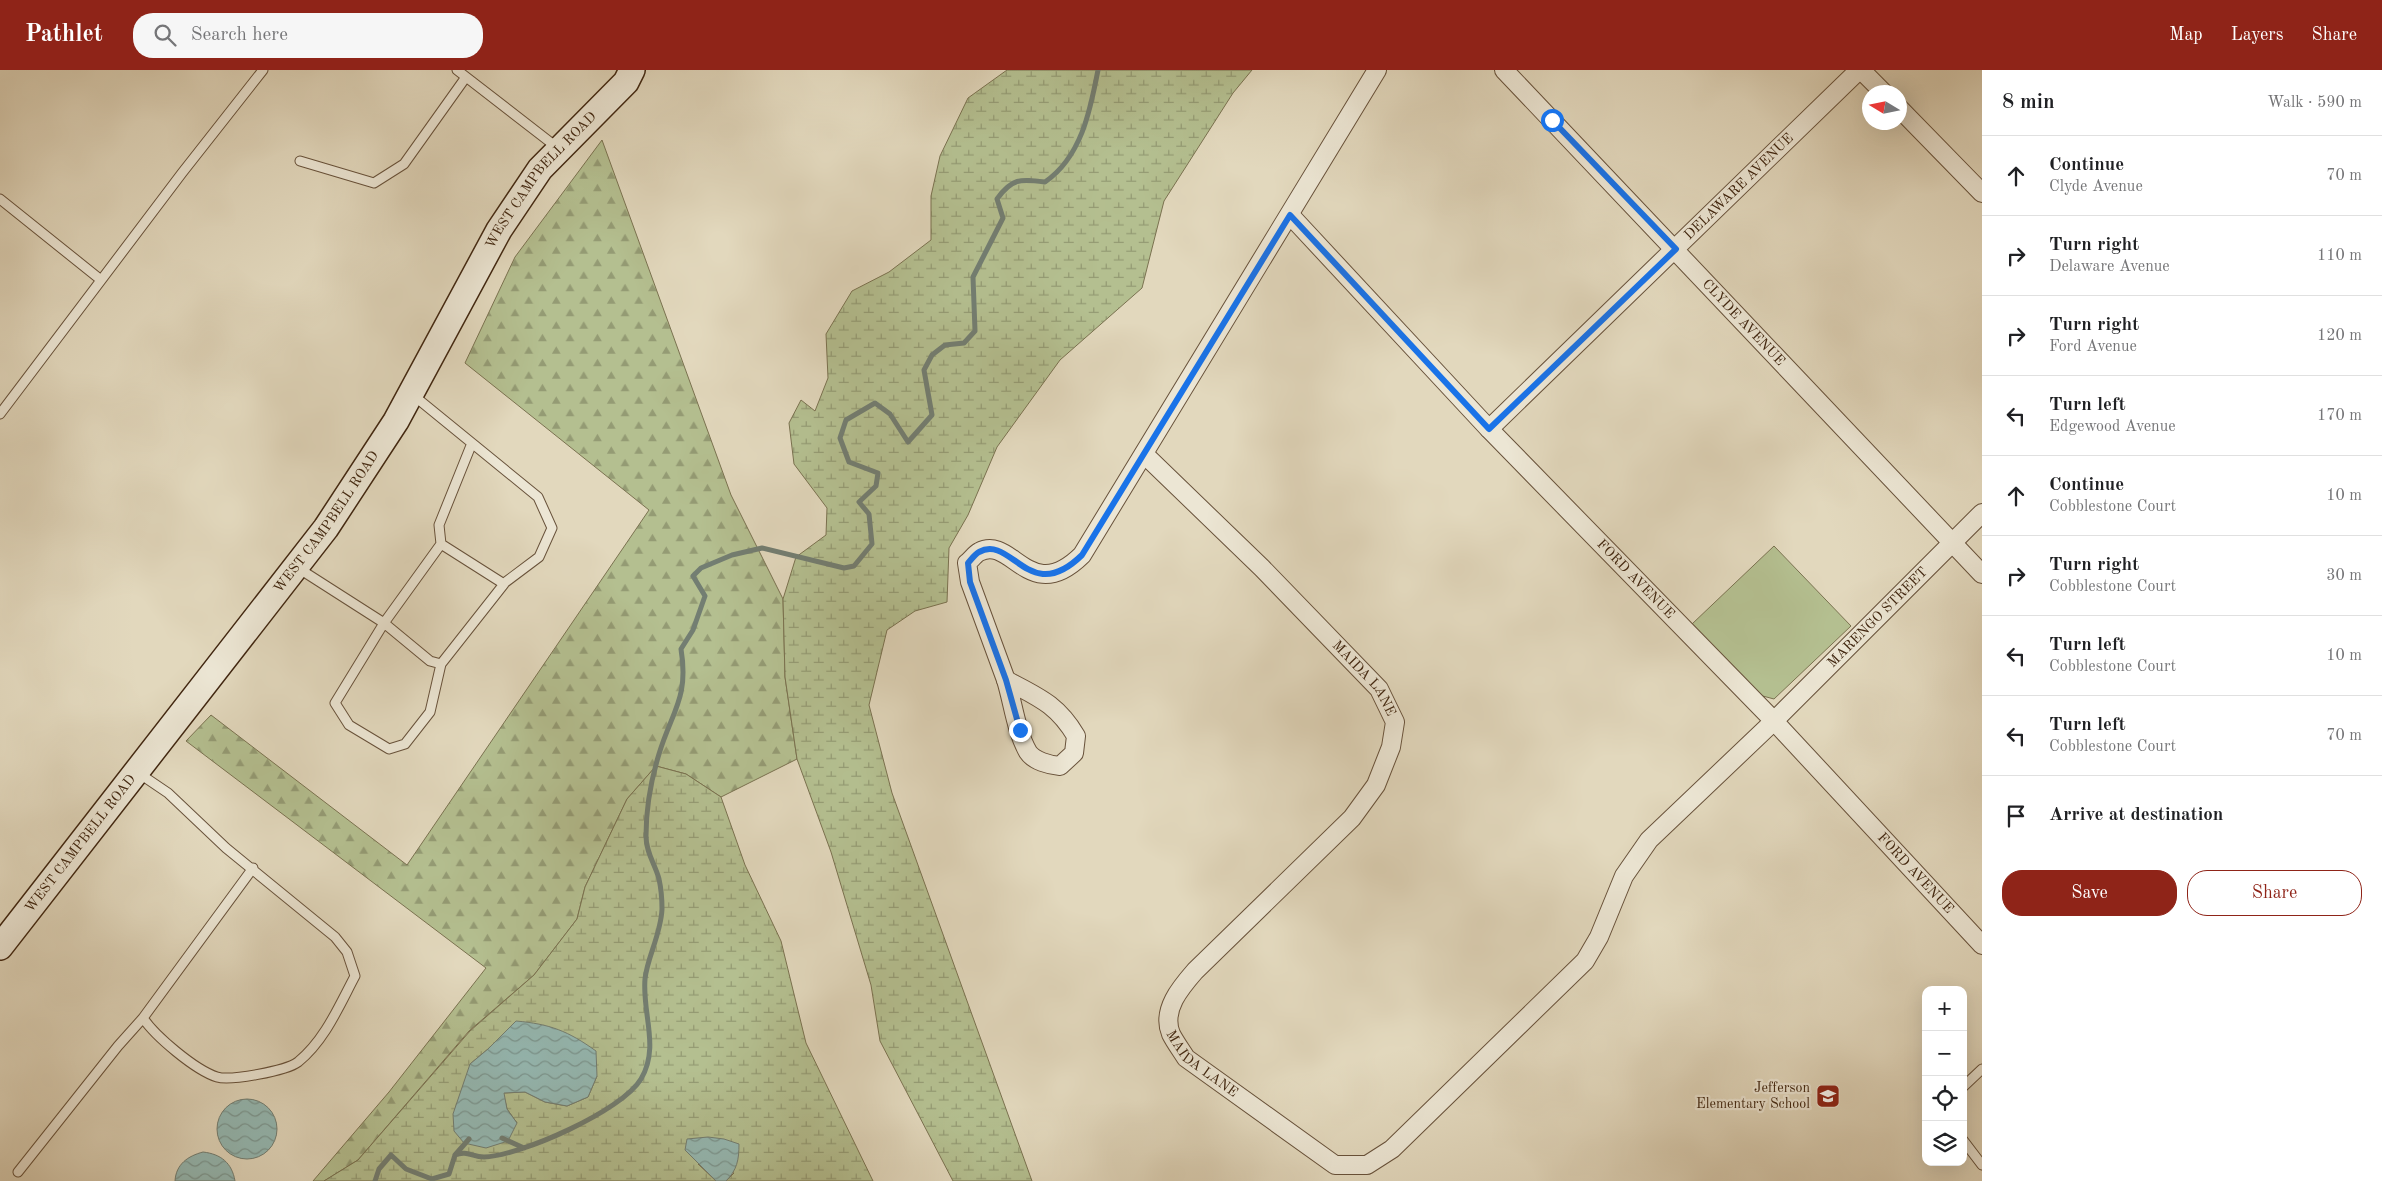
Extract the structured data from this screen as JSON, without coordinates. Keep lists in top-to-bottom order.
{
  "streets": {
    "street": [
      "WEST CAMPBELL ROAD",
      "DELAWARE AVENUE",
      "CLYDE AVENUE",
      "FORD AVENUE",
      "MARENGO STREET",
      "MAIDA LANE"
    ]
  },
  "crossings": [
    ["DELAWARE AVENUE", "CLYDE AVENUE"],
    ["DELAWARE AVENUE", "FORD AVENUE"],
    ["CLYDE AVENUE", "MARENGO STREET"],
    ["FORD AVENUE", "MARENGO STREET"],
    ["FORD AVENUE", "MAIDA LANE"],
    ["MARENGO STREET", "MAIDA LANE"]
  ],
  "places": {
    "school or university": ["Jefferson Elementary School"]
  },
  "north": "left",
  "page": {
    "header": "Pathlet",
    "search": "Search here",
    "nav": ["Map", "Layers", "Share"],
    "heading": ["8 min", "Walk · 590 m"],
    "list": [
      ["Continue", "Clyde Avenue", "70 m"],
      ["Turn right", "Delaware Avenue", "110 m"],
      ["Turn right", "Ford Avenue", "120 m"],
      ["Turn left", "Edgewood Avenue", "170 m"],
      ["Continue", "Cobblestone Court", "10 m"],
      ["Turn right", "Cobblestone Court", "30 m"],
      ["Turn left", "Cobblestone Court", "10 m"],
      ["Turn left", "Cobblestone Court", "70 m"],
      "Arrive at destination"
    ],
    "buttons": ["Save", "Share"],
    "map_buttons": ["+", "−"]
  }
}
